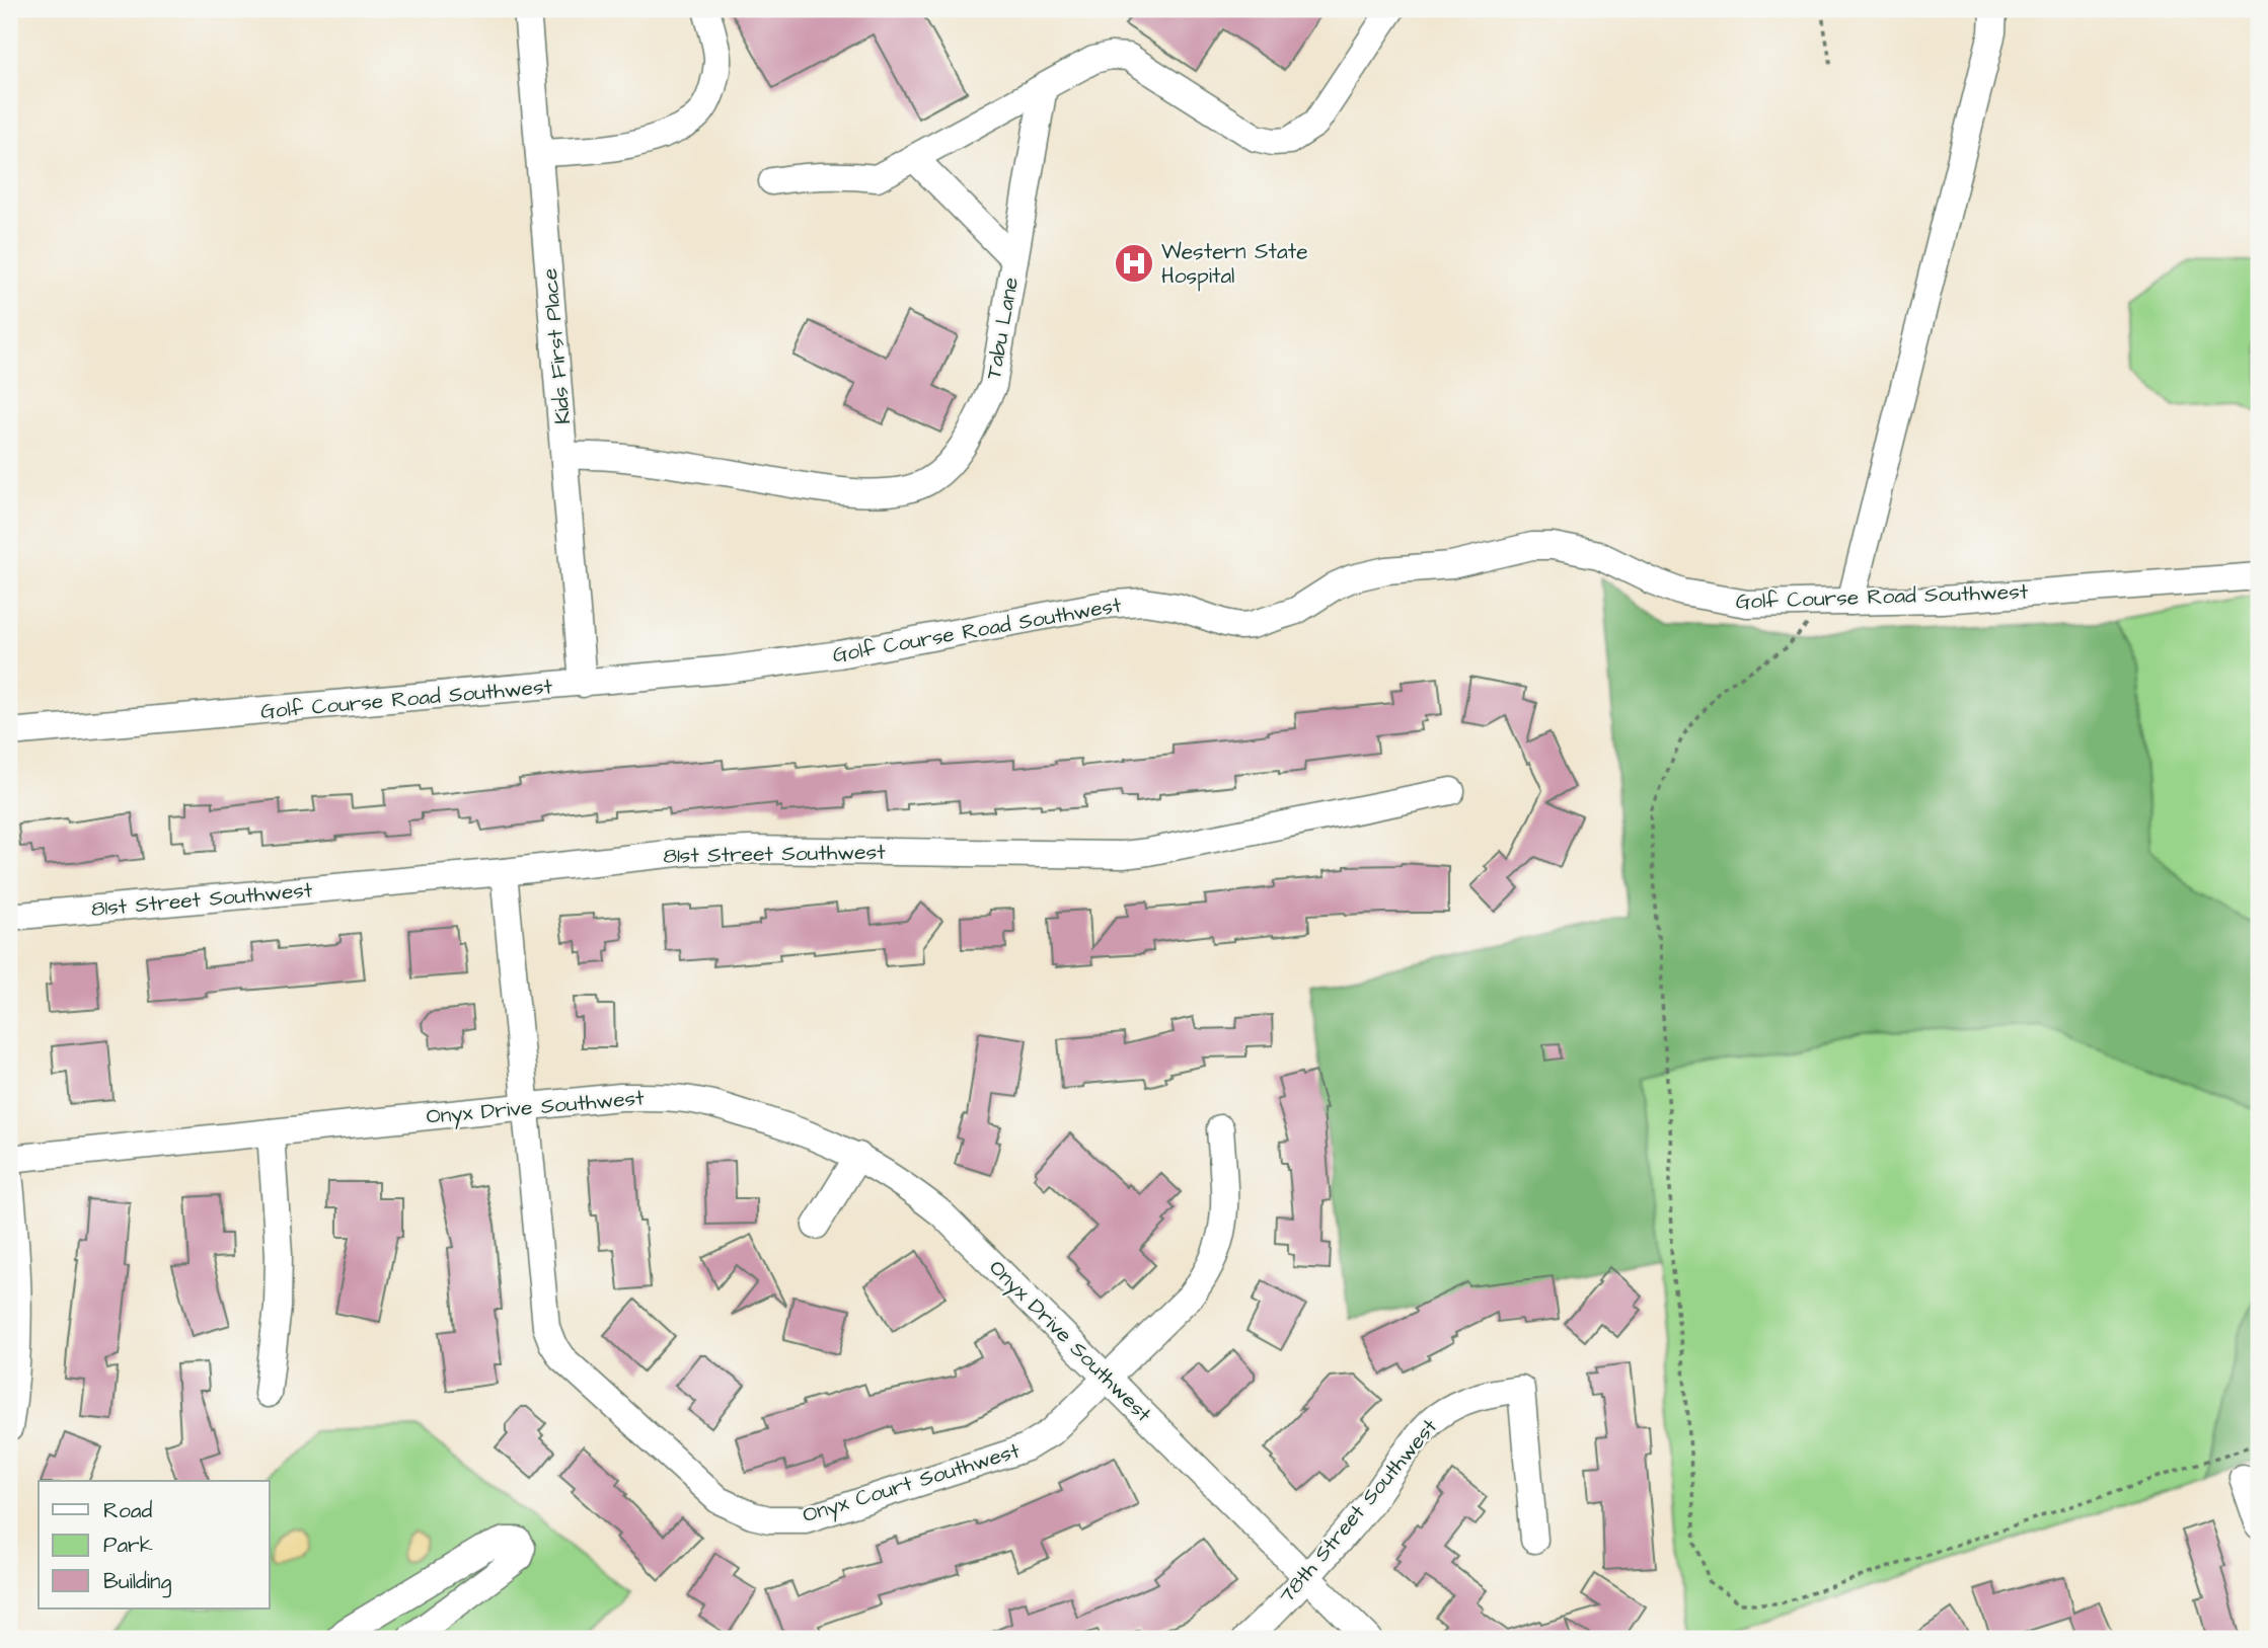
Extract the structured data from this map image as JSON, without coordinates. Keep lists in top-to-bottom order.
{
  "streets": {
    "street": [
      "Tabu Lane",
      "Kids First Place",
      "Golf Course Road Southwest",
      "81st Street Southwest",
      "Onyx Drive Southwest",
      "Onyx Court Southwest",
      "78th Street Southwest"
    ]
  },
  "crossings": [
    ["Tabu Lane", "Kids First Place"],
    ["Kids First Place", "Golf Course Road Southwest"],
    ["81st Street Southwest", "Onyx Court Southwest"],
    ["Onyx Drive Southwest", "Onyx Court Southwest"],
    ["Onyx Drive Southwest", "78th Street Southwest"]
  ],
  "places": {
    "hospital": ["Western State Hospital"]
  },
  "legend": ["Road", "Park", "Building"]
}
